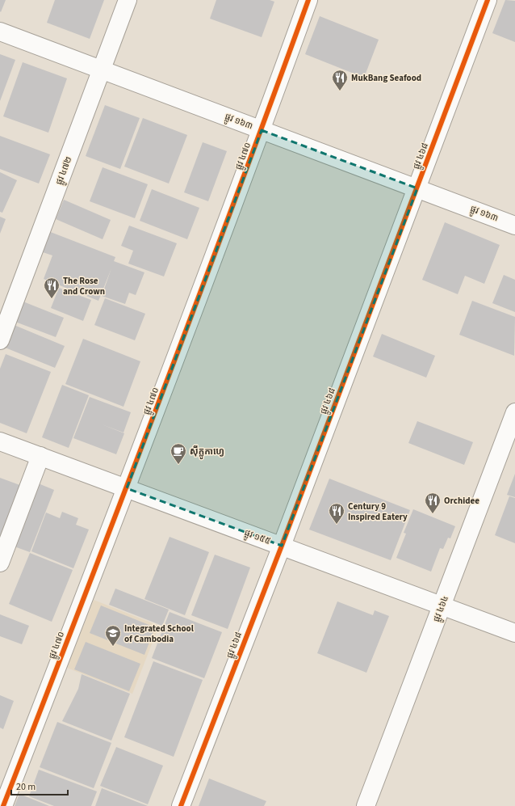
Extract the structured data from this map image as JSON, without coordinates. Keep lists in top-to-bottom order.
{
  "streets": {
    "street": [
      "ផ្លូវ ១៦៣",
      "ផ្លូវ ៤៧០",
      "ផ្លូវ ៤៦៨",
      "ផ្លូវ ៤៧២",
      "ផ្លូវ ១៥៥",
      "ផ្លូវ ៤៦៤"
    ]
  },
  "crossings": [
    ["ផ្លូវ ១៦៣", "ផ្លូវ ៤៧០"],
    ["ផ្លូវ ១៦៣", "ផ្លូវ ៤៦៨"],
    ["ផ្លូវ ១៦៣", "ផ្លូវ ៤៧២"],
    ["ផ្លូវ ៤៧០", "ផ្លូវ ១៥៥"],
    ["ផ្លូវ ៤៦៨", "ផ្លូវ ១៥៥"],
    ["ផ្លូវ ១៥៥", "ផ្លូវ ៤៦៤"]
  ],
  "places": {
    "restaurant": [
      "MukBang Seafood",
      "The Rose and Crown",
      "Orchidee",
      "Century 9 Inspired Eatery"
    ],
    "cafe": ["ស៊ីក្លូកាហ្វេ"],
    "school or university": ["Integrated School of Cambodia"]
  },
  "scale_bar": "20 m"
}
